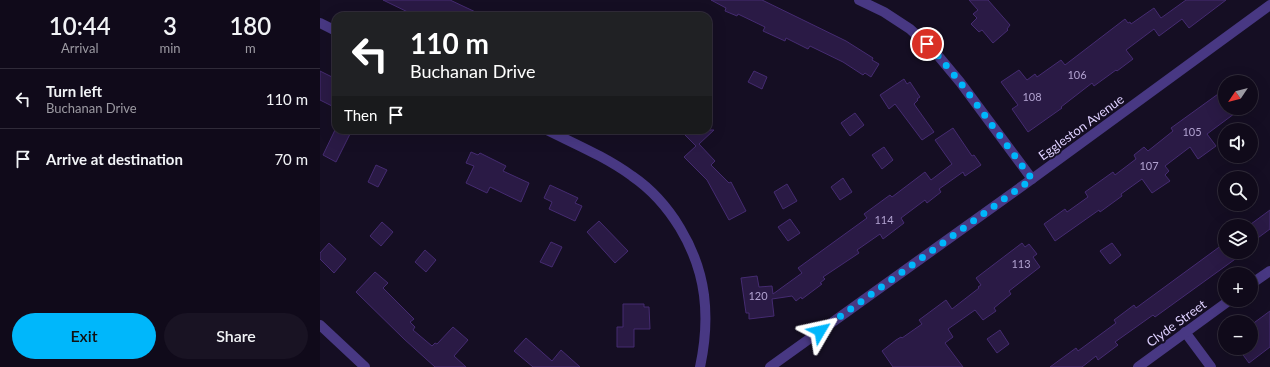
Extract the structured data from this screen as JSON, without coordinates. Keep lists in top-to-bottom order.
{
  "streets": {
    "street": ["Eggleston Avenue", "Clyde Street"]
  },
  "house_numbers": [
    "106",
    "108",
    "105",
    "107",
    "114",
    "113",
    "120"
  ],
  "north": "bottom left",
  "page": {
    "eta": [
      "10:44",
      "Arrival",
      "3",
      "min",
      "180",
      "m"
    ],
    "turn": ["110 m", "Buchanan Drive"],
    "list": [
      {
        "name": "Turn left",
        "note": "Buchanan Drive",
        "value": "110 m"
      },
      {
        "name": "Arrive at destination",
        "value": "70 m"
      }
    ],
    "map_buttons": ["+", "−"],
    "then": "Then",
    "buttons": ["Exit", "Share"]
  }
}
